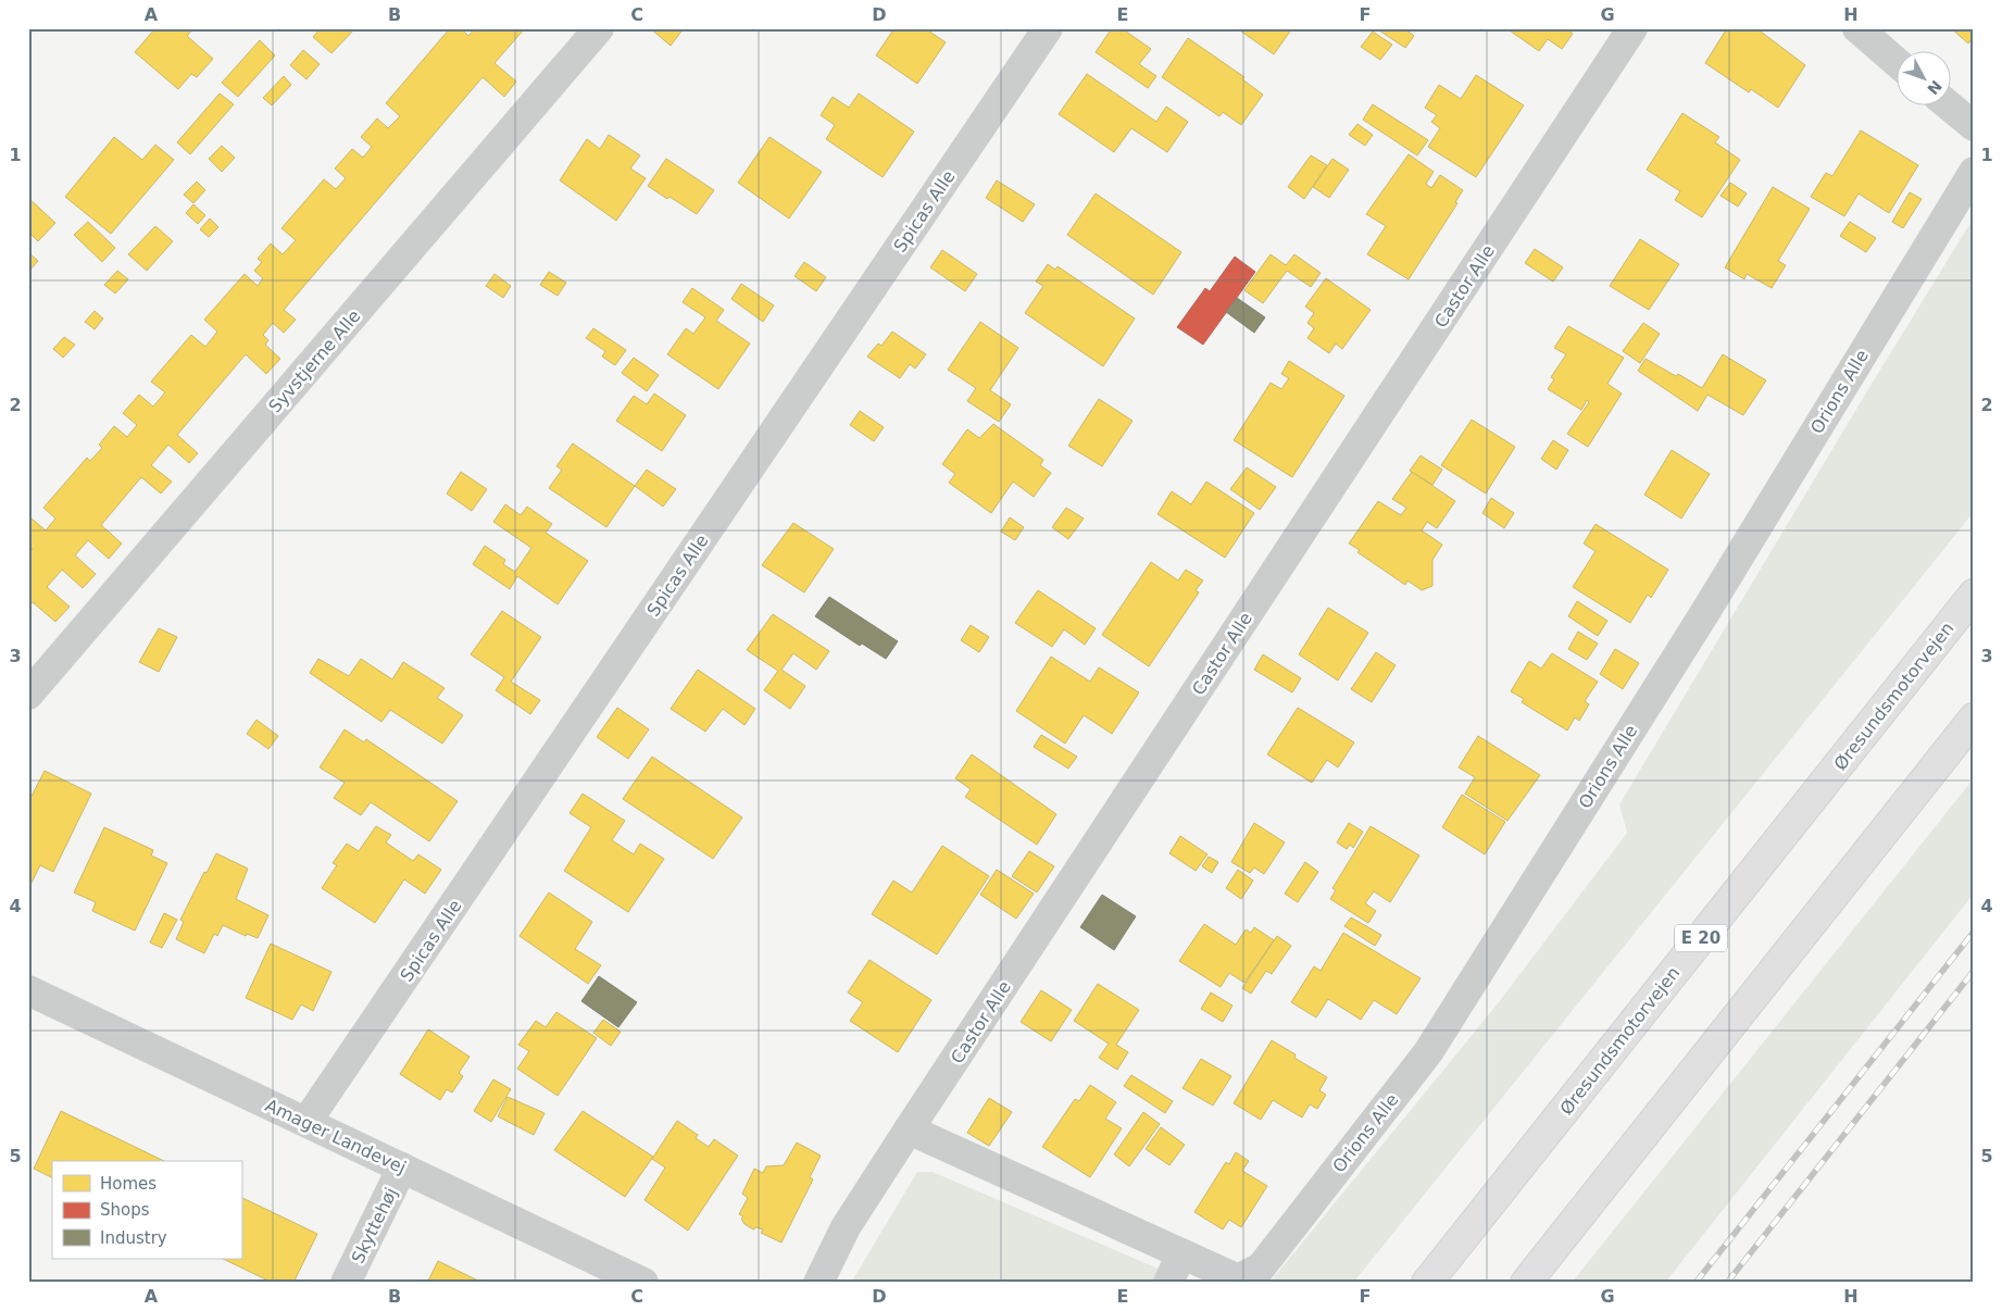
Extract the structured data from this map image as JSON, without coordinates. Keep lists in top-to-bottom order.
{
  "streets": {
    "highway": ["Øresundsmotorvejen", "E 20"],
    "street": [
      "Spicas Alle",
      "Castor Alle",
      "Syvstjerne Alle",
      "Orions Alle",
      "Amager Landevej",
      "Skyttehøj"
    ]
  },
  "crossings": [
    ["Spicas Alle", "Amager Landevej"],
    ["Castor Alle", "Orions Alle"],
    ["Amager Landevej", "Skyttehøj"]
  ],
  "legend": ["Homes", "Shops", "Industry"],
  "north": "bottom right",
  "grid": {
    "columns": [
      "A",
      "B",
      "C",
      "D",
      "E",
      "F",
      "G",
      "H"
    ],
    "rows": [
      "1",
      "2",
      "3",
      "4",
      "5"
    ]
  }
}
